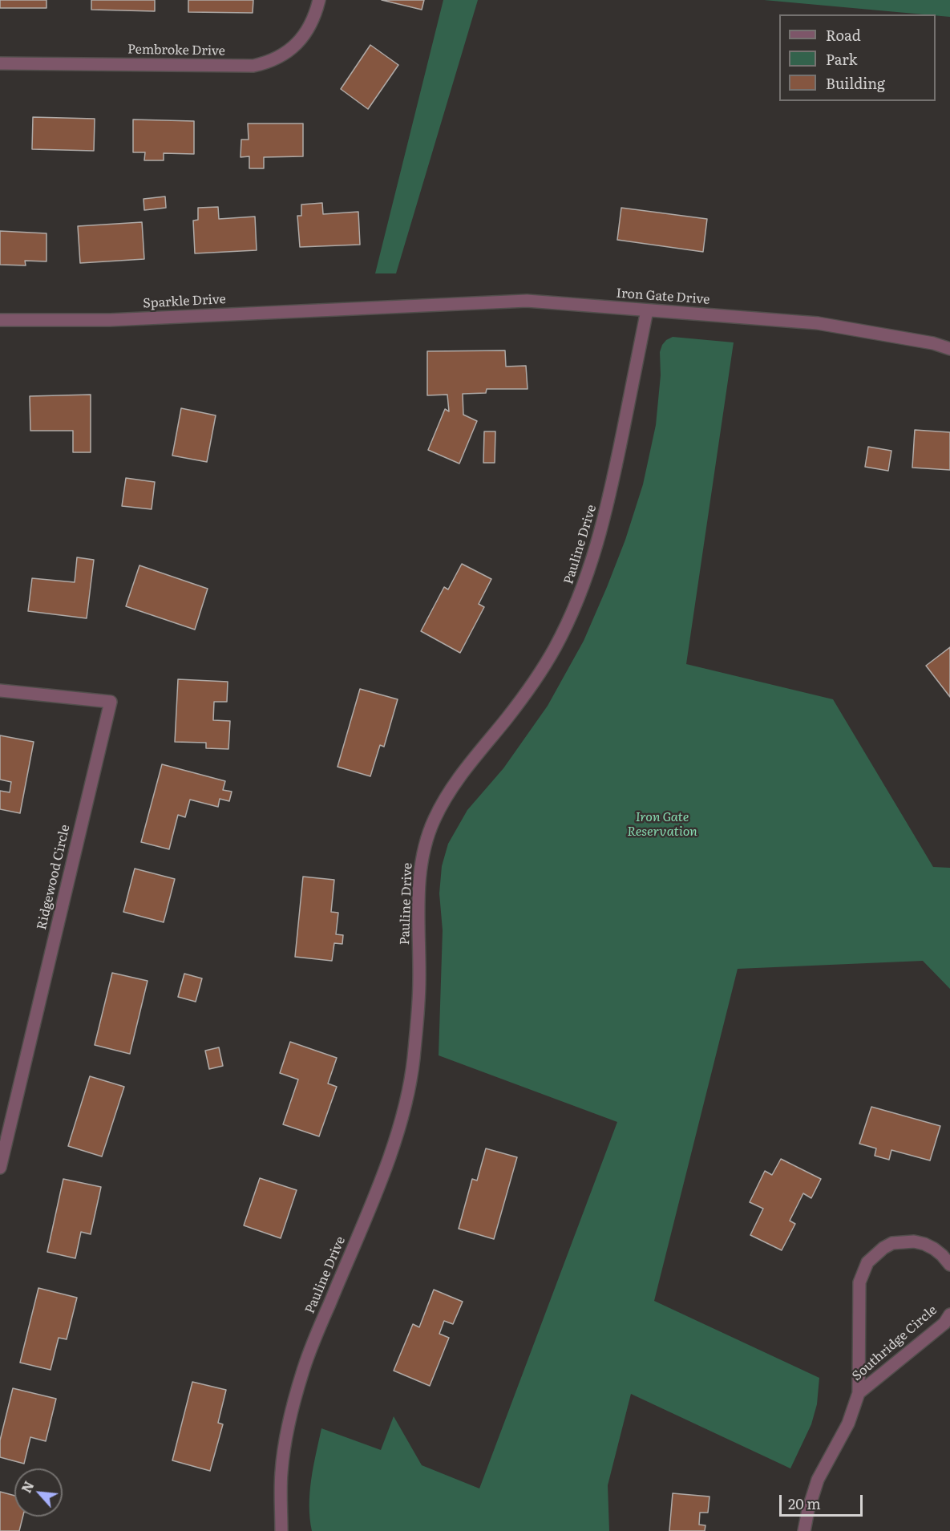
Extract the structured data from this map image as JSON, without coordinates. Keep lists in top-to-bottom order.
{
  "streets": {
    "street": [
      "Pembroke Drive",
      "Iron Gate Drive",
      "Sparkle Drive",
      "Pauline Drive",
      "Ridgewood Circle",
      "Southridge Circle"
    ]
  },
  "crossings": [
    ["Iron Gate Drive", "Sparkle Drive"],
    ["Iron Gate Drive", "Pauline Drive"]
  ],
  "parks": ["Iron Gate Reservation"],
  "legend": ["Road", "Park", "Building"],
  "scale_bar": "20 m",
  "north": "top left"
}
